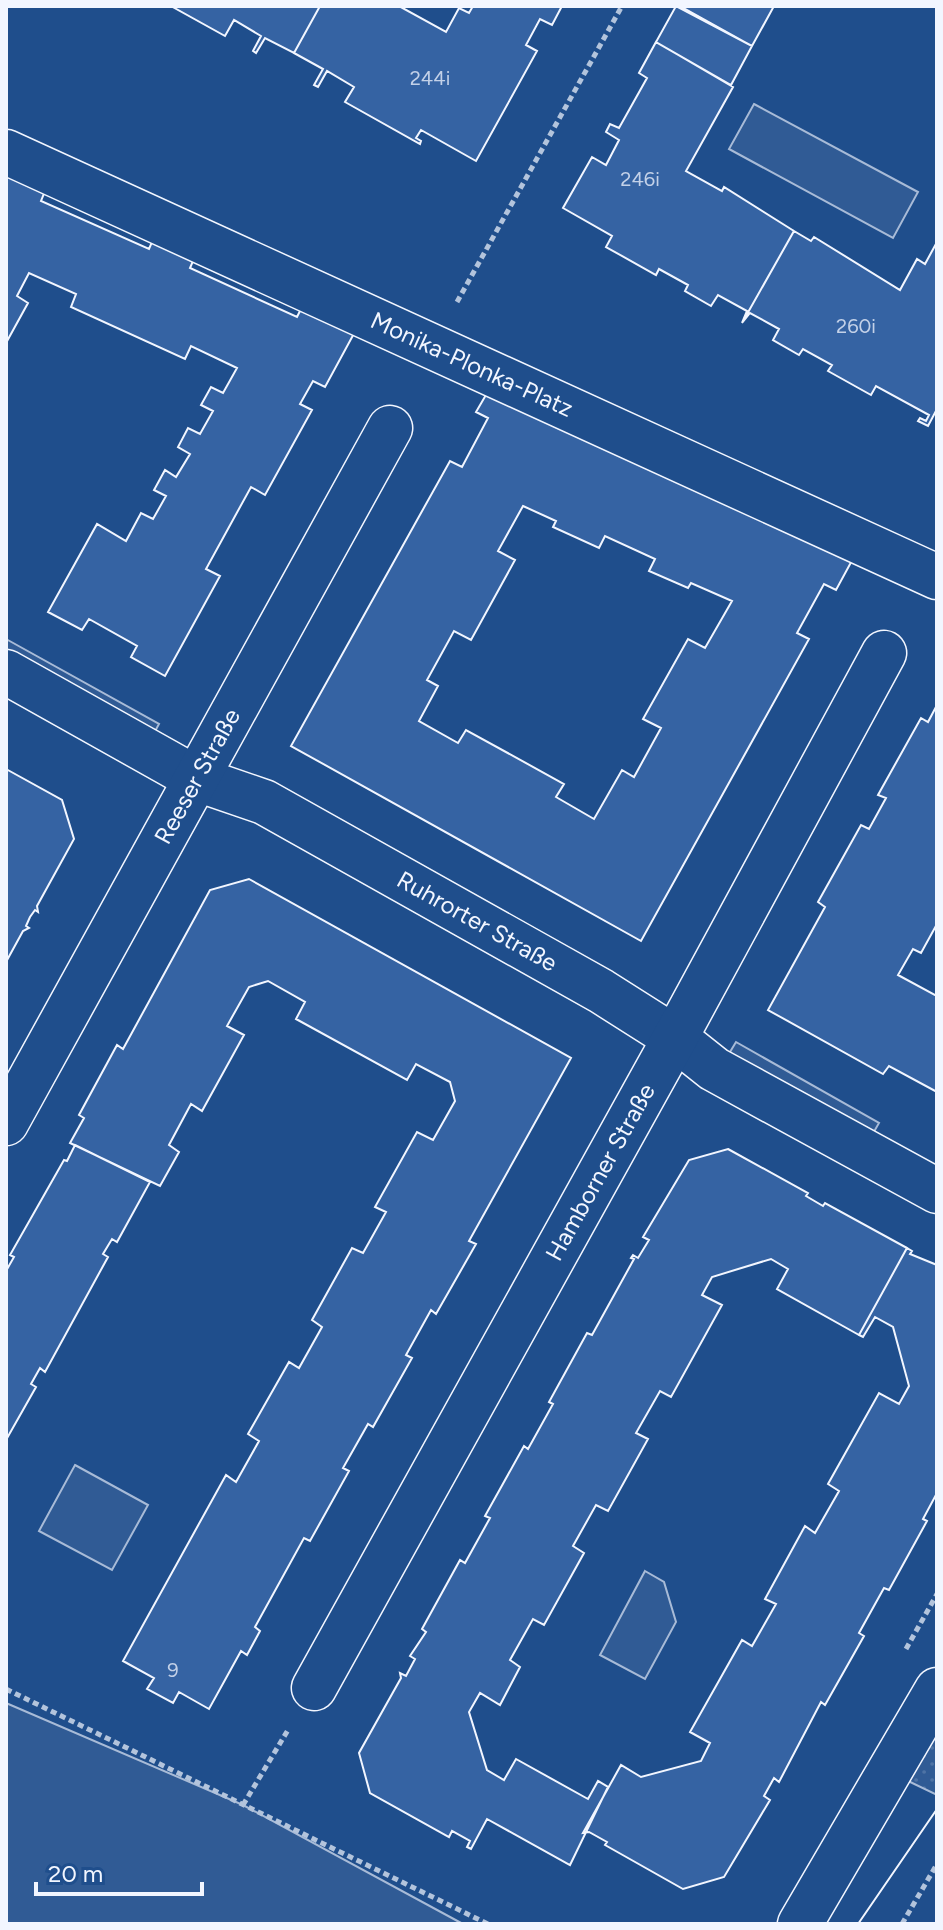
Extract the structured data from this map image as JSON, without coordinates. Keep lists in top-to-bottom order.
{
  "streets": {
    "street": [
      "Monika-Plonka-Platz",
      "Reeser Straße",
      "Ruhrorter Straße",
      "Hamborner Straße"
    ]
  },
  "crossings": [
    ["Reeser Straße", "Ruhrorter Straße"],
    ["Ruhrorter Straße", "Hamborner Straße"]
  ],
  "house_numbers": [
    "244i",
    "246i",
    "260i",
    "9"
  ],
  "scale_bar": "20 m"
}
